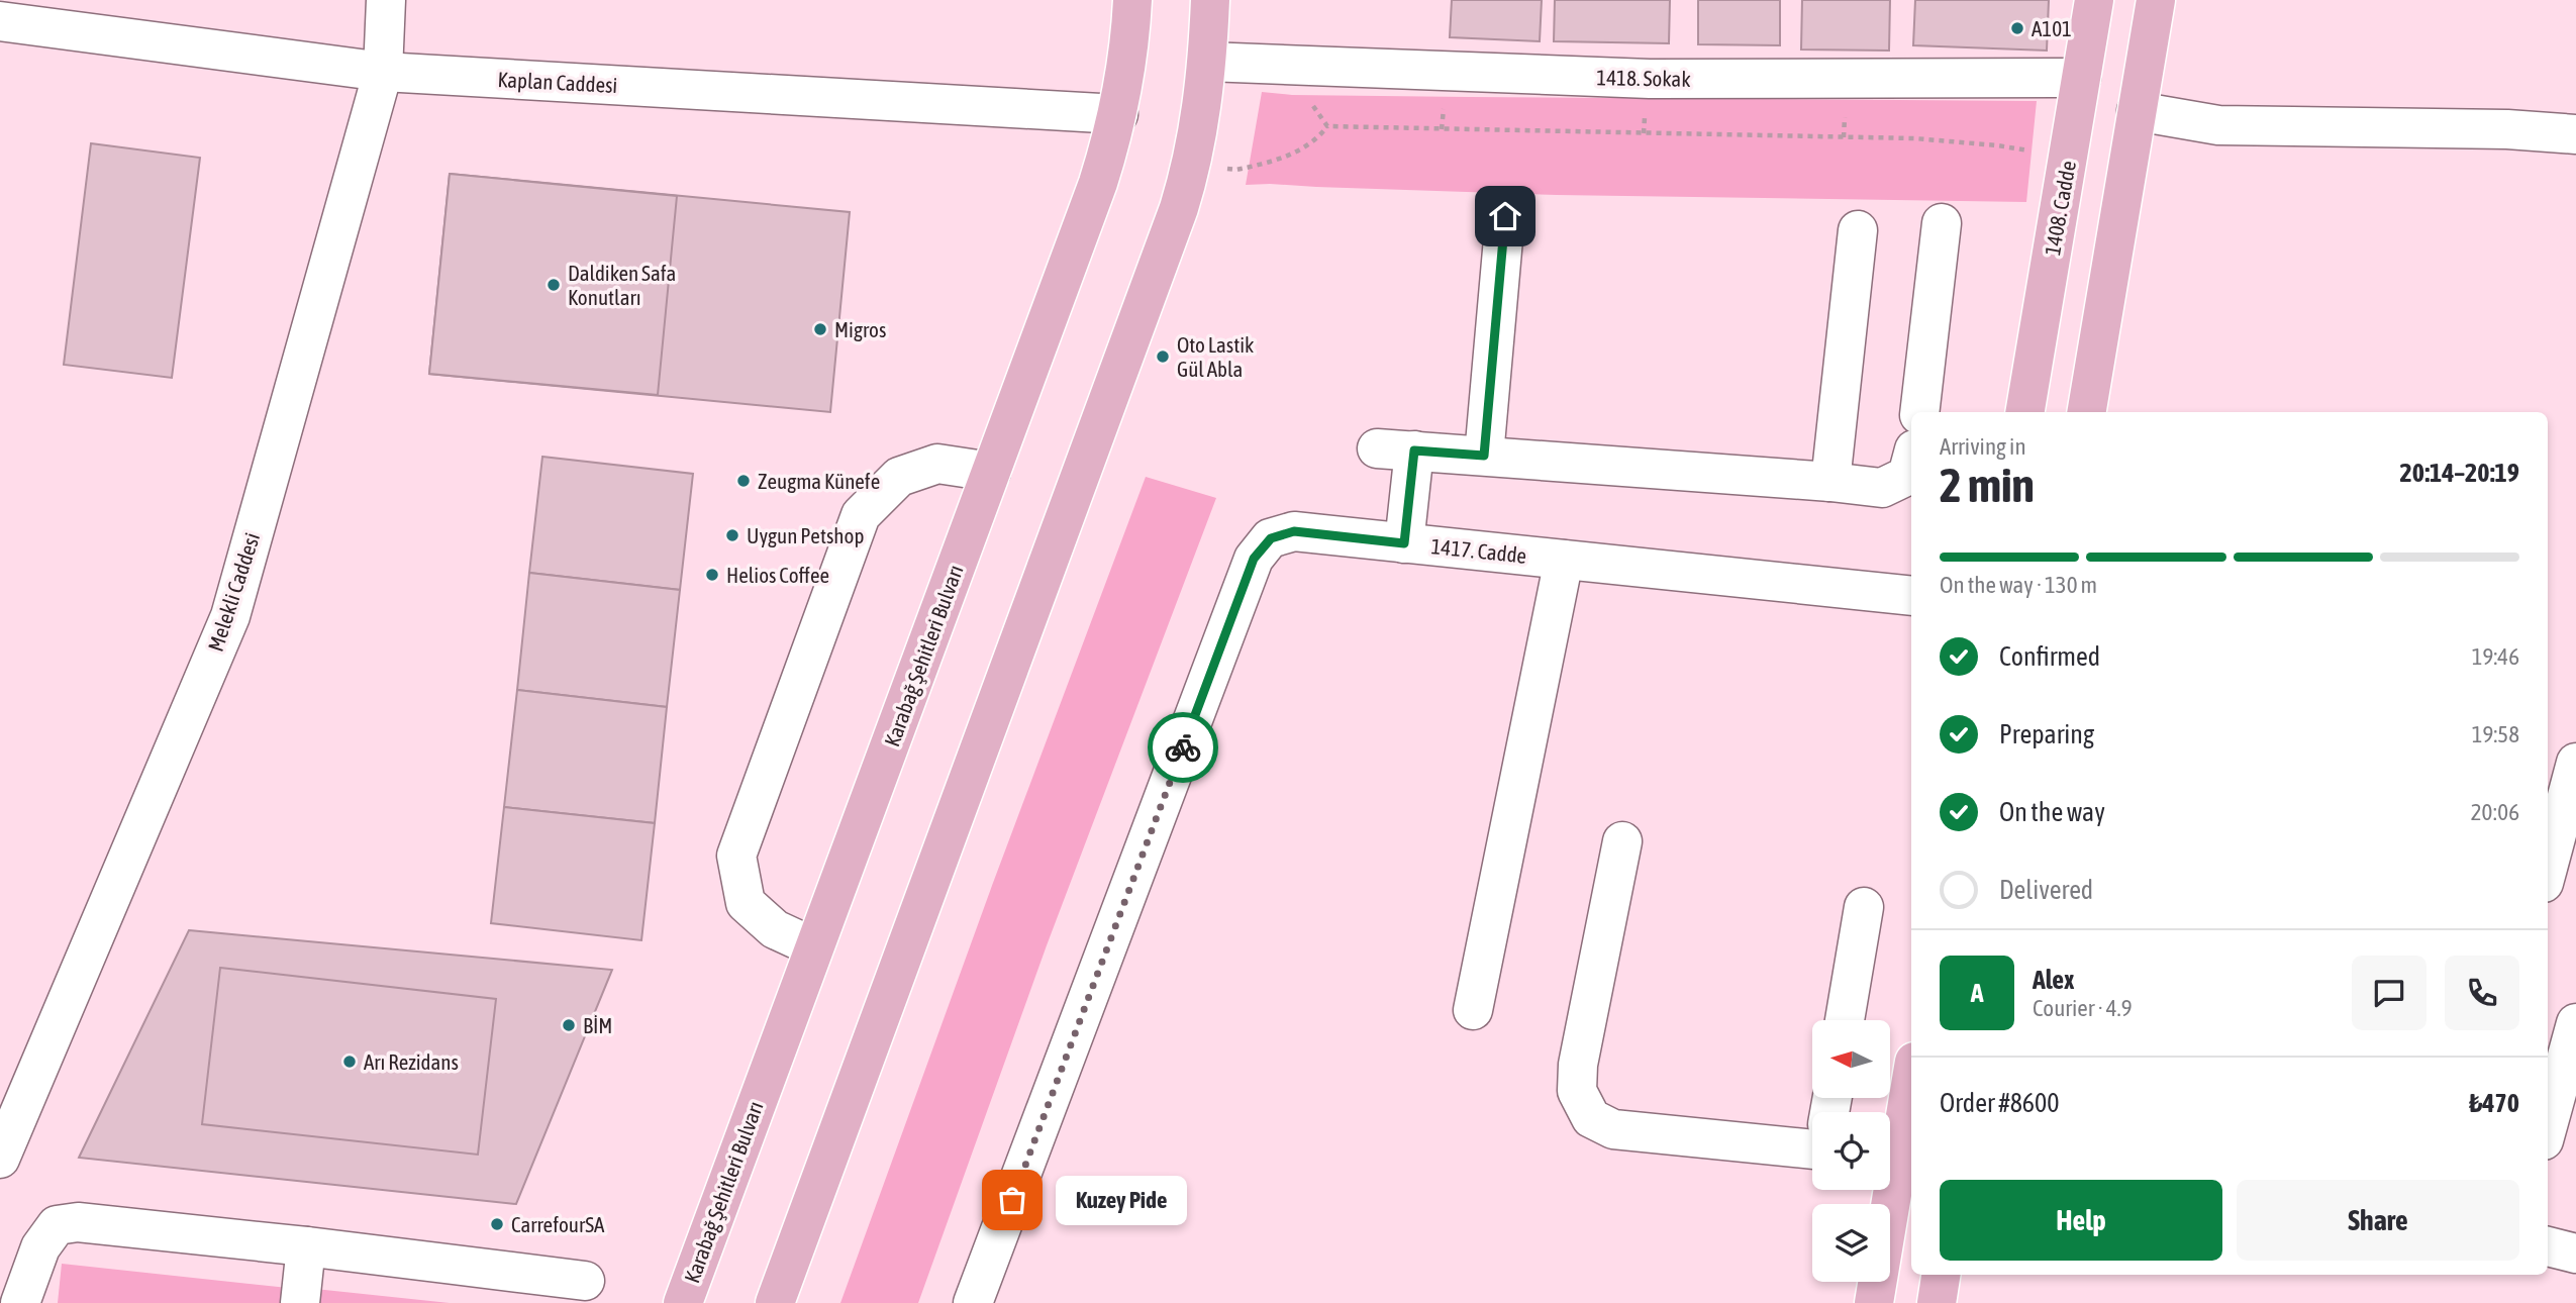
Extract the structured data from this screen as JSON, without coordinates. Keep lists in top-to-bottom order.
{
  "streets": {
    "main road": ["1408. Cadde", "Karabağ Şehitleri Bulvarı"],
    "street": [
      "1418. Sokak",
      "Kaplan Caddesi",
      "1417. Cadde",
      "Melekli Caddesi"
    ]
  },
  "crossings": [
    ["1418. Sokak", "1408. Cadde"],
    ["Kaplan Caddesi", "Melekli Caddesi"],
    ["Kaplan Caddesi", "Karabağ Şehitleri Bulvarı"]
  ],
  "places": [
    "A101",
    "Daldiken Safa Konutları",
    "Migros",
    "Oto Lastik Gül Abla",
    "Zeugma Künefe",
    "Uygun Petshop",
    "Helios Coffee",
    "BİM",
    "Arı Rezidans",
    "Kuzey Pide",
    "CarrefourSA"
  ],
  "north": "left",
  "page": {
    "heading": ["2 min", "Arriving in", "20:14–20:19"],
    "panel": [
      "Alex",
      "Courier · 4.9",
      "Order #8600",
      "₺470"
    ],
    "bar": "On the way · 130 m",
    "list": [
      ["Confirmed", "19:46"],
      ["Preparing", "19:58"],
      ["On the way", "20:06"],
      "Delivered"
    ],
    "round": "A",
    "buttons": ["Help", "Share"],
    "bubble": "Kuzey Pide"
  }
}
